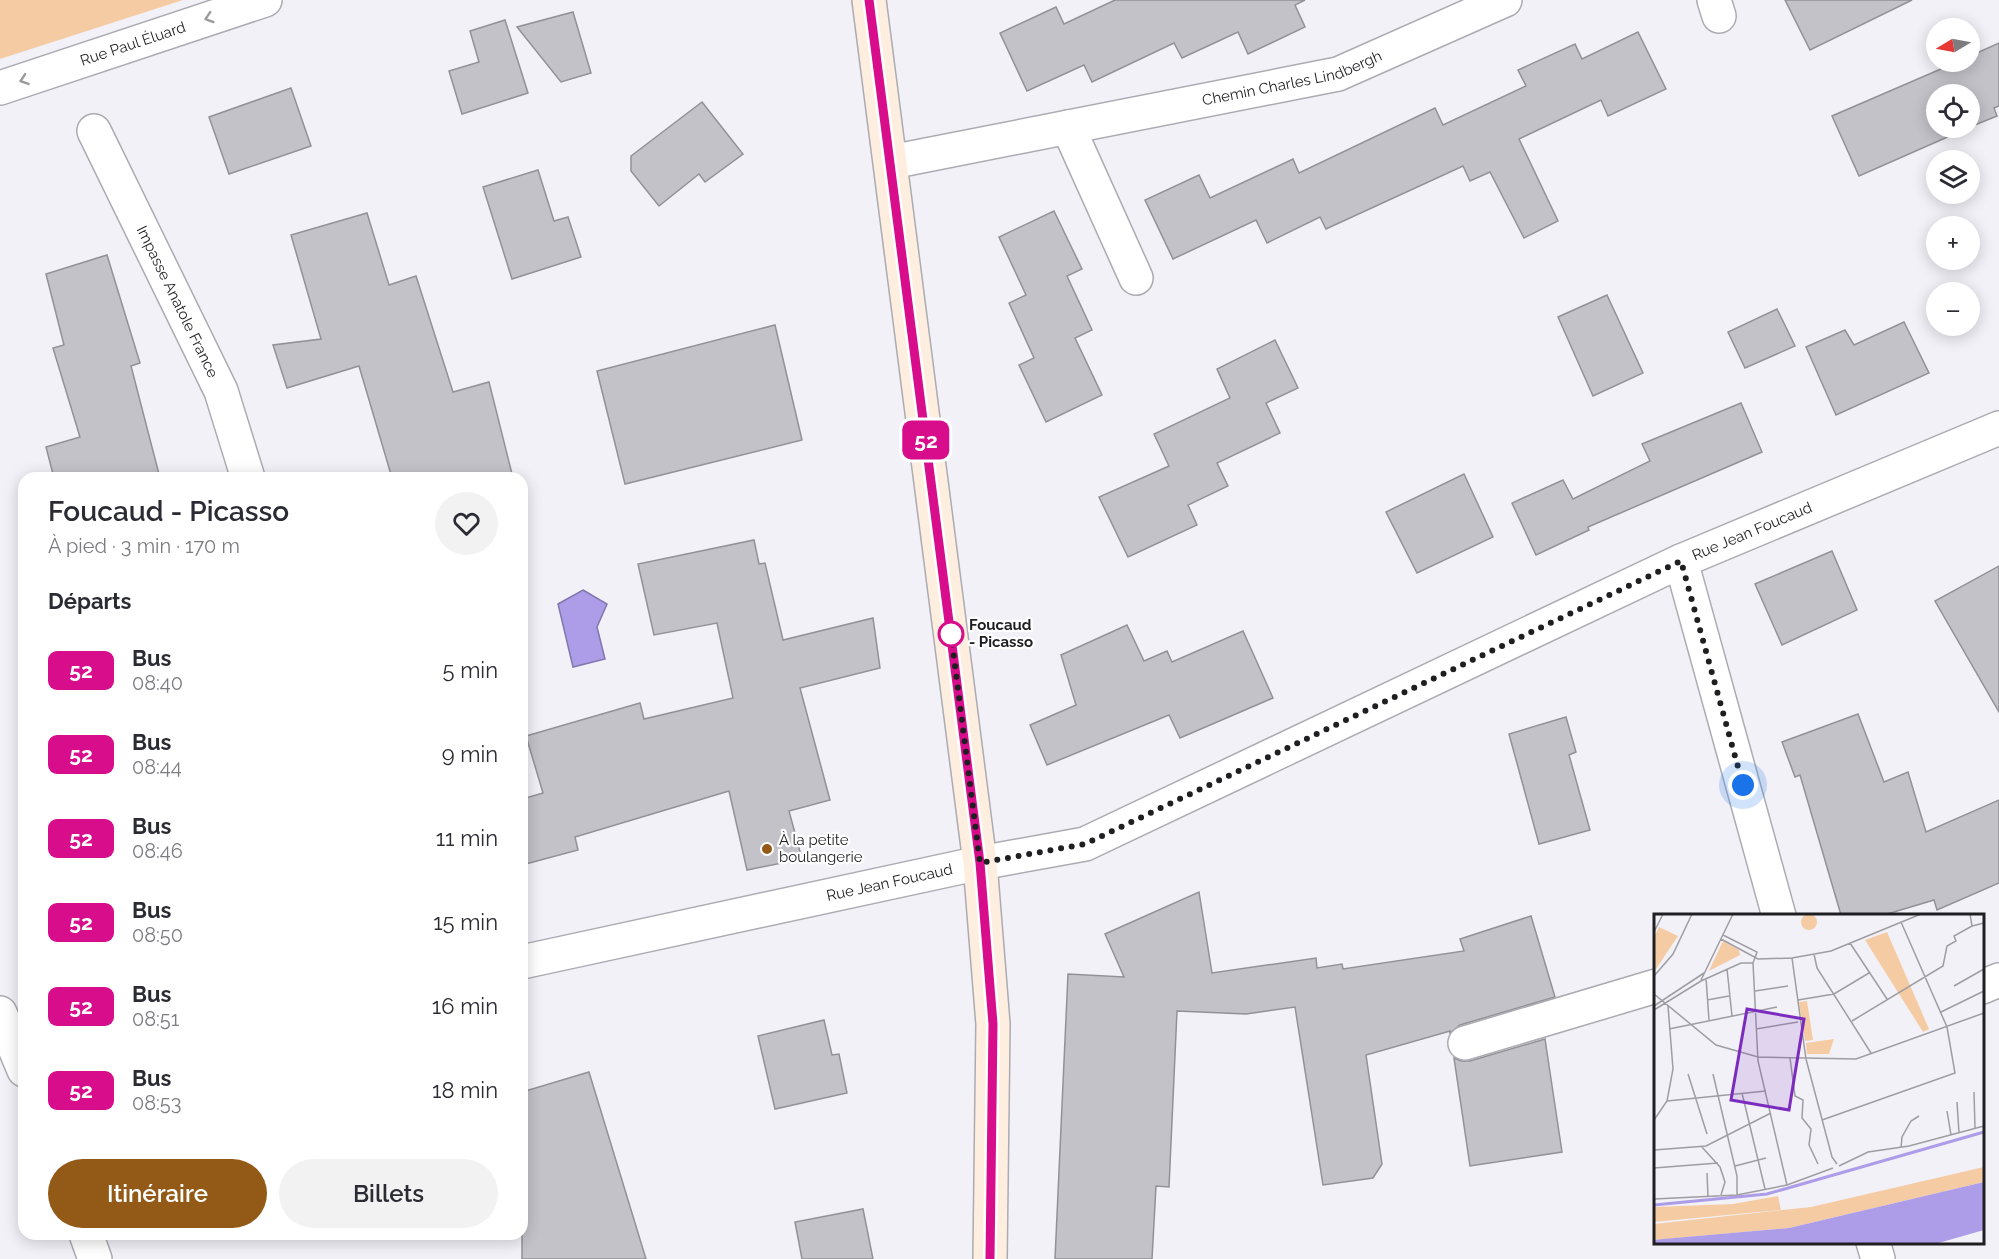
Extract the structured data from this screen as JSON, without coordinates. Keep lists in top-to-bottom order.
{
  "streets": {
    "street": [
      "Rue Paul Éluard",
      "Chemin Charles Lindbergh",
      "Impasse Anatole France",
      "Rue Jean Foucaud"
    ]
  },
  "one_way": ["Rue Paul Éluard"],
  "places": ["Foucaud - Picasso", "À la petite boulangerie"],
  "lines": ["bus line 52"],
  "north": "left",
  "page": {
    "on_map": "52",
    "map_buttons": ["+", "−"],
    "heading": [
      ["Foucaud - Picasso", "À pied · 3 min · 170 m"],
      "Départs"
    ],
    "list": [
      {
        "mark": "52",
        "name": "Bus",
        "note": "08:40",
        "value": "5 min"
      },
      {
        "mark": "52",
        "name": "Bus",
        "note": "08:44",
        "value": "9 min"
      },
      {
        "mark": "52",
        "name": "Bus",
        "note": "08:46",
        "value": "11 min"
      },
      {
        "mark": "52",
        "name": "Bus",
        "note": "08:50",
        "value": "15 min"
      },
      {
        "mark": "52",
        "name": "Bus",
        "note": "08:51",
        "value": "16 min"
      },
      {
        "mark": "52",
        "name": "Bus",
        "note": "08:53",
        "value": "18 min"
      }
    ],
    "buttons": ["Itinéraire", "Billets"]
  }
}
